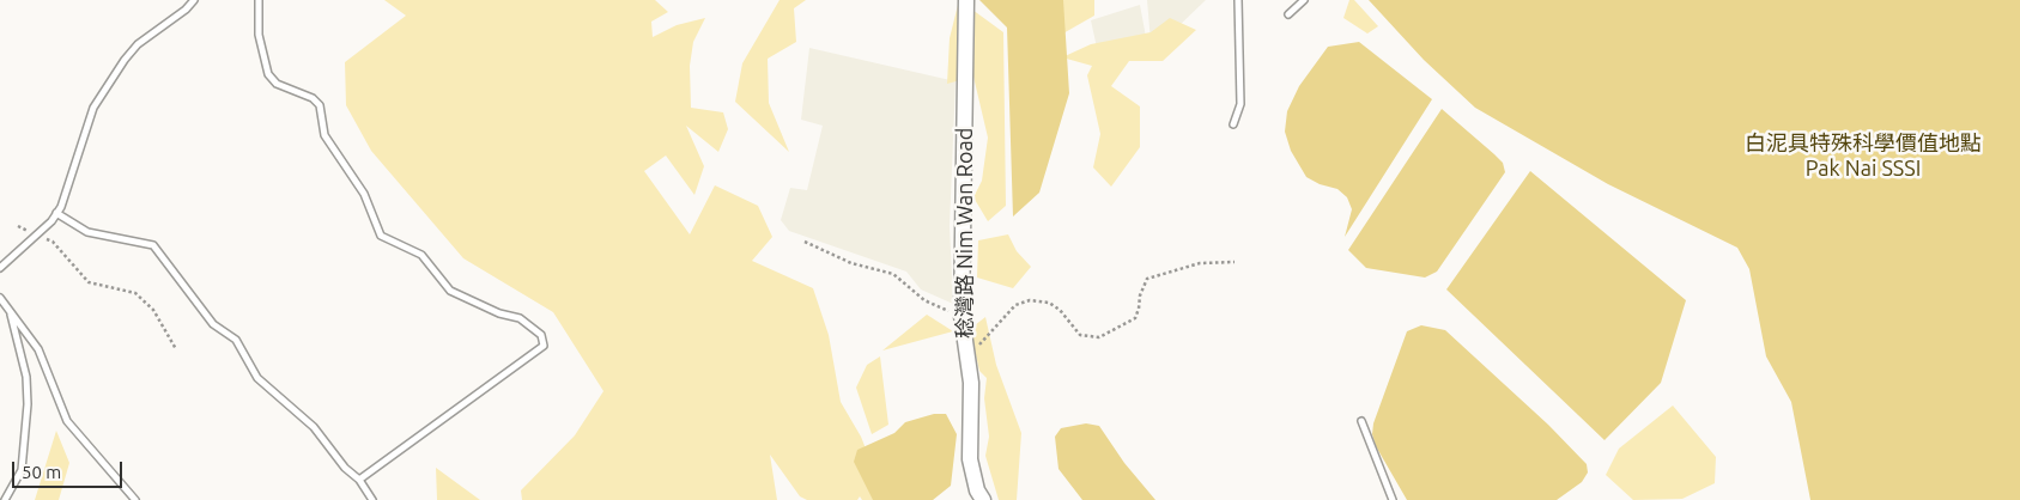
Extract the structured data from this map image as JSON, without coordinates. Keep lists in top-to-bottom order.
{
  "streets": {
    "street": ["稔灣路 Nim Wan Road"]
  },
  "parks": ["白泥具特殊科學價值地點 Pak Nai SSSI"],
  "scale_bar": "50 m"
}
